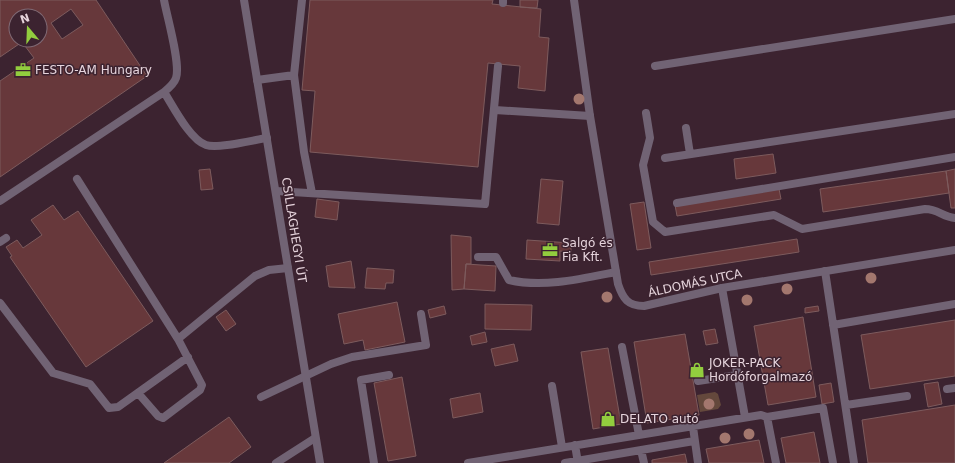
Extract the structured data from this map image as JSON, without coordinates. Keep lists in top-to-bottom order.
{
  "streets": {
    "street": ["CSILLAGHEGYI ÚT", "ÁLDOMÁS UTCA"]
  },
  "places": {
    "office": ["FESTO-AM Hungary", "Salgó és Fia Kft."],
    "shop": ["JOKER-PACK Hordóforgalmazó", "DELATO autó"]
  },
  "north": "top"
}
